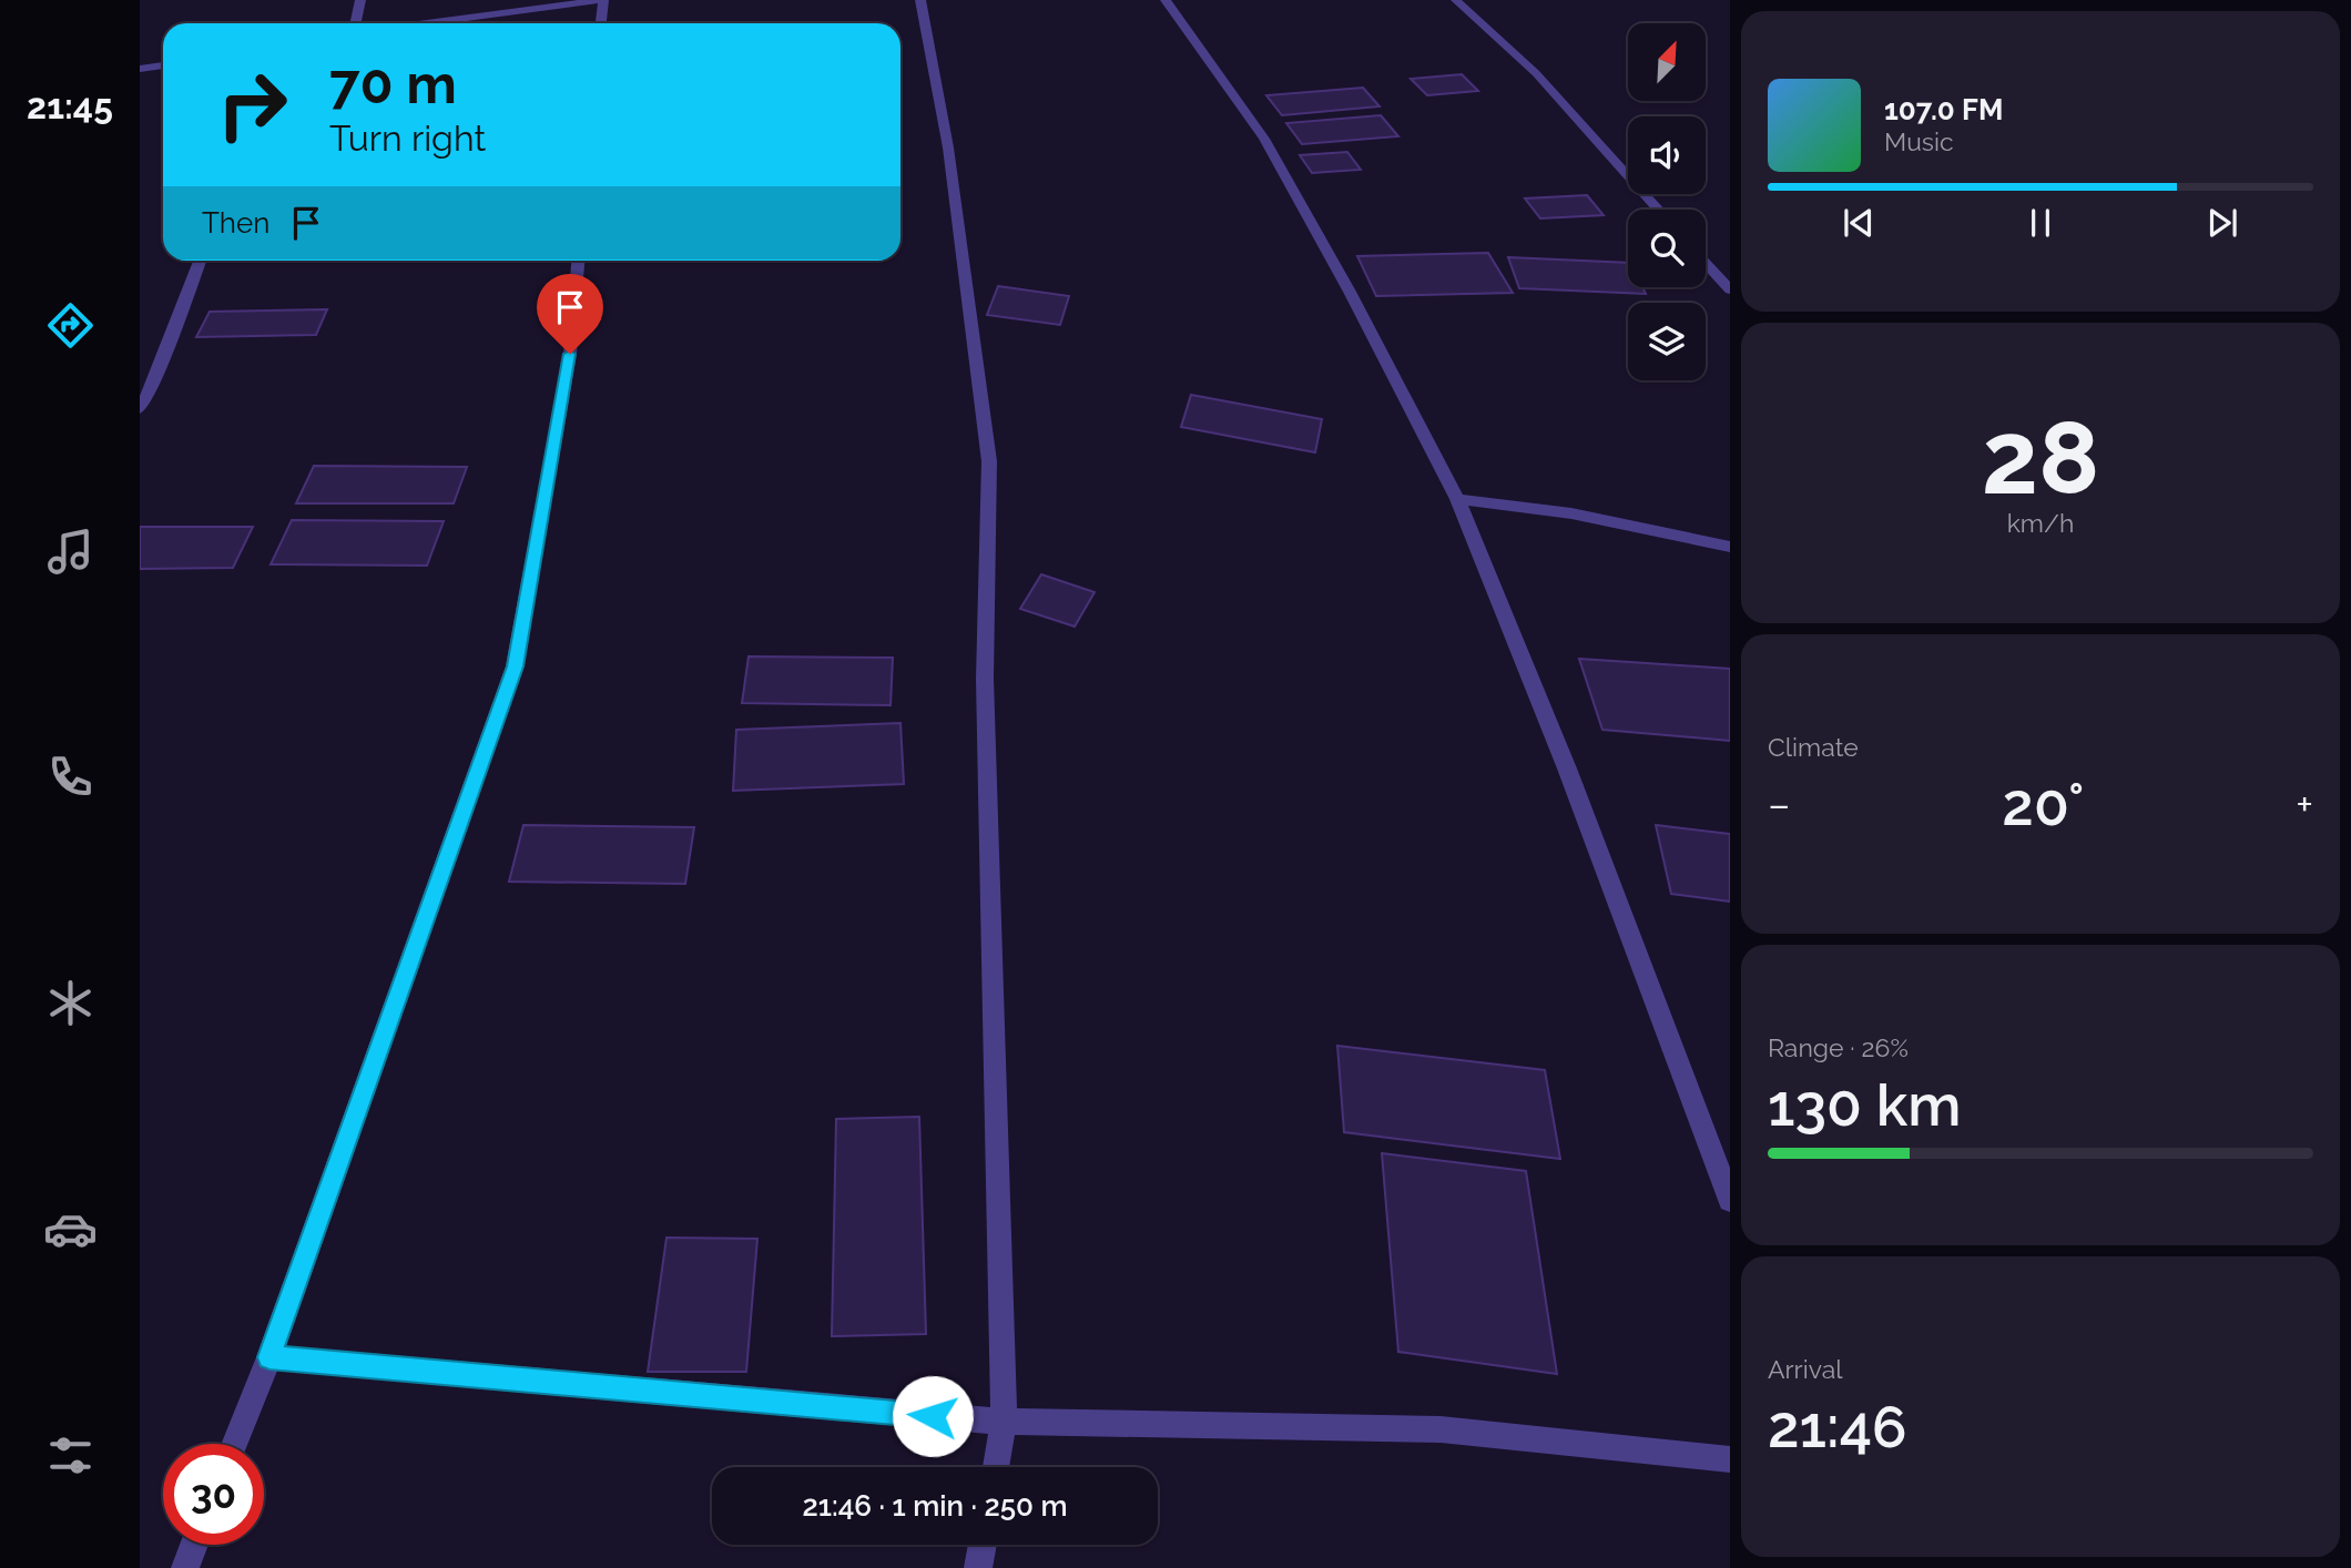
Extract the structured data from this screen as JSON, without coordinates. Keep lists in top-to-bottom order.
{
  "north": "top right",
  "page": {
    "tabs": "21:45",
    "turn": ["70 m", "Turn right"],
    "song": ["107.0 FM", "Music"],
    "then": "Then",
    "tile": [
      ["28", "km/h"],
      "Climate",
      ["Range · 26%", "130 km"],
      ["Arrival", "21:46"]
    ],
    "heat": ["−", "20°", "+"],
    "limit": "30",
    "trip": "21:46 · 1 min · 250 m"
  }
}
